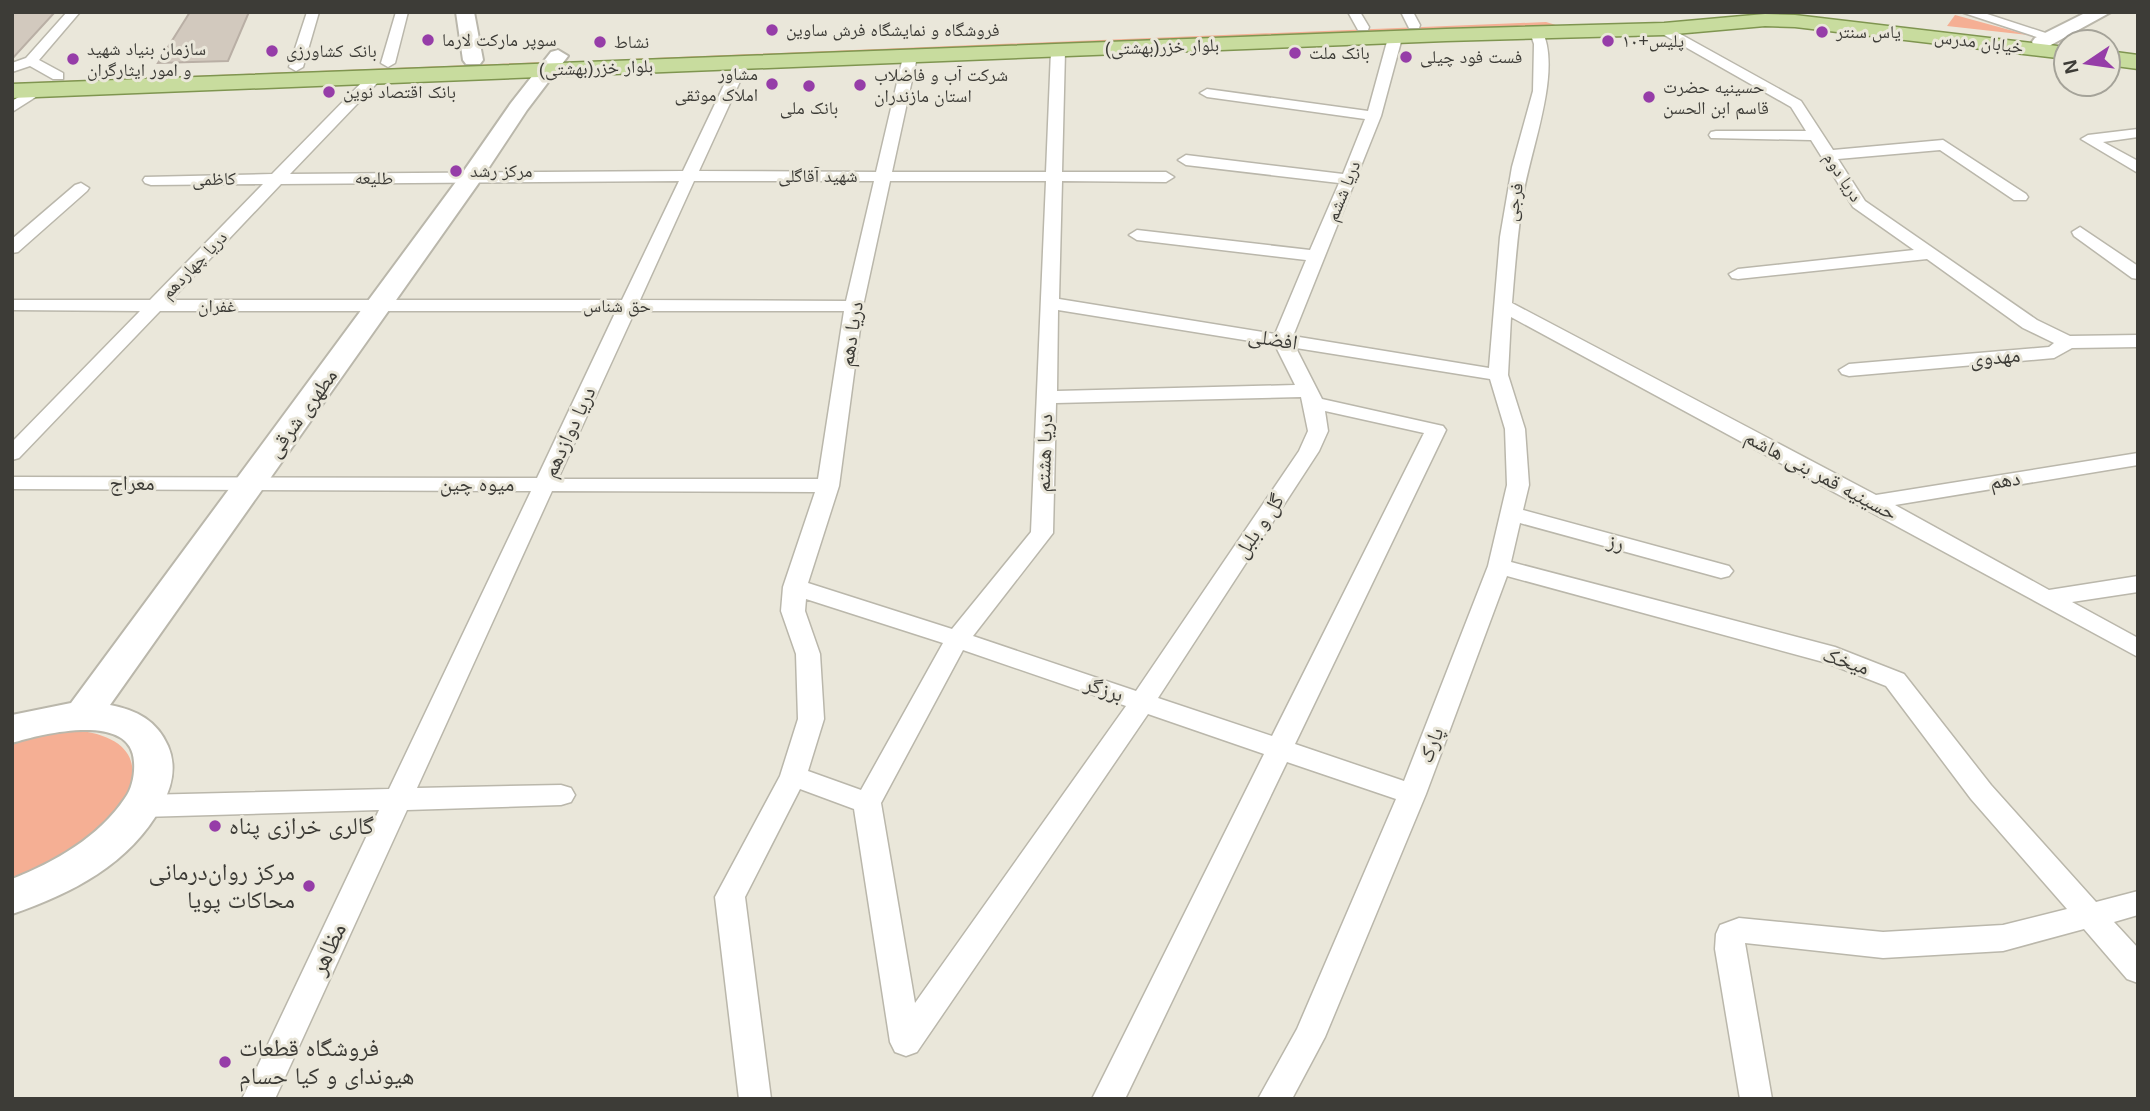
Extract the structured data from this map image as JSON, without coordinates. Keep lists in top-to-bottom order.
{
  "streets": {
    "main road": ["خیابان مدرس", "بلوار خزر(بهشتی)", "مطهری شرقی"],
    "street": [
      "شهید آقاگلی",
      "دریا دوم",
      "طلیعه",
      "کاظمی",
      "دریا ششم",
      "فرجی",
      "دریا چهاردهم",
      "غفران",
      "حق شناس",
      "دریا دهم",
      "افضلی",
      "مهدوی",
      "دریا دوازدهم",
      "دریا هشتم",
      "حسینیه قمر بنی هاشم",
      "دهم",
      "معراج",
      "میوه چین",
      "گل و بلبل",
      "رز",
      "میخک",
      "برزگر",
      "پارک",
      "مظاهر"
    ]
  },
  "crossings": [
    ["خیابان مدرس", "بلوار خزر(بهشتی)"],
    ["خیابان مدرس", "دریا دوم"],
    ["خیابان مدرس", "فرجی"],
    ["بلوار خزر(بهشتی)", "دریا ششم"],
    ["بلوار خزر(بهشتی)", "فرجی"],
    ["بلوار خزر(بهشتی)", "دریا چهاردهم"],
    ["بلوار خزر(بهشتی)", "دریا دهم"],
    ["بلوار خزر(بهشتی)", "مطهری شرقی"],
    ["بلوار خزر(بهشتی)", "دریا دوازدهم"],
    ["بلوار خزر(بهشتی)", "دریا هشتم"],
    ["شهید آقاگلی", "طلیعه"],
    ["شهید آقاگلی", "دریا دهم"],
    ["شهید آقاگلی", "مطهری شرقی"],
    ["شهید آقاگلی", "دریا دوازدهم"],
    ["شهید آقاگلی", "دریا هشتم"],
    ["دریا دوم", "مهدوی"],
    ["طلیعه", "کاظمی"],
    ["طلیعه", "دریا چهاردهم"],
    ["طلیعه", "مطهری شرقی"],
    ["کاظمی", "دریا چهاردهم"],
    ["دریا ششم", "افضلی"],
    ["دریا ششم", "گل و بلبل"],
    ["فرجی", "افضلی"],
    ["فرجی", "حسینیه قمر بنی هاشم"],
    ["فرجی", "پارک"],
    ["دریا چهاردهم", "غفران"],
    ["غفران", "حق شناس"],
    ["غفران", "مطهری شرقی"],
    ["حق شناس", "دریا دهم"],
    ["حق شناس", "مطهری شرقی"],
    ["حق شناس", "دریا دوازدهم"],
    ["دریا دهم", "میوه چین"],
    ["دریا دهم", "برزگر"],
    ["افضلی", "دریا هشتم"],
    ["افضلی", "گل و بلبل"],
    ["افضلی", "پارک"],
    ["مطهری شرقی", "معراج"],
    ["مطهری شرقی", "میوه چین"],
    ["دریا دوازدهم", "میوه چین"],
    ["دریا دوازدهم", "مظاهر"],
    ["دریا هشتم", "گل و بلبل"],
    ["دریا هشتم", "برزگر"],
    ["حسینیه قمر بنی هاشم", "دهم"],
    ["معراج", "میوه چین"],
    ["گل و بلبل", "برزگر"],
    ["رز", "پارک"],
    ["میخک", "پارک"],
    ["برزگر", "پارک"]
  ],
  "places": [
    "فروشگاه و نمایشگاه فرش ساوین",
    "یاس سنتر",
    "سوپر مارکت لارما",
    "پلیس+١٠",
    "نشاط",
    "بانک کشاورزی",
    "بانک ملت",
    "فست فود چیلی",
    "سازمان بنیاد شهید و امور ایثارگران",
    "مشاور املاک موثقی",
    "شرکت آب و فاضلاب استان مازندران",
    "بانک ملی",
    "بانک اقتصاد نوین",
    "حسینیه حضرت قاسم ابن الحسن",
    "مرکز رشد",
    "گالری خرازی پناه",
    "مرکز روان‌درمانی محاکات پويا",
    "فروشگاه قطعات هیوندای و کیا حسام"
  ],
  "north": "left"
}
